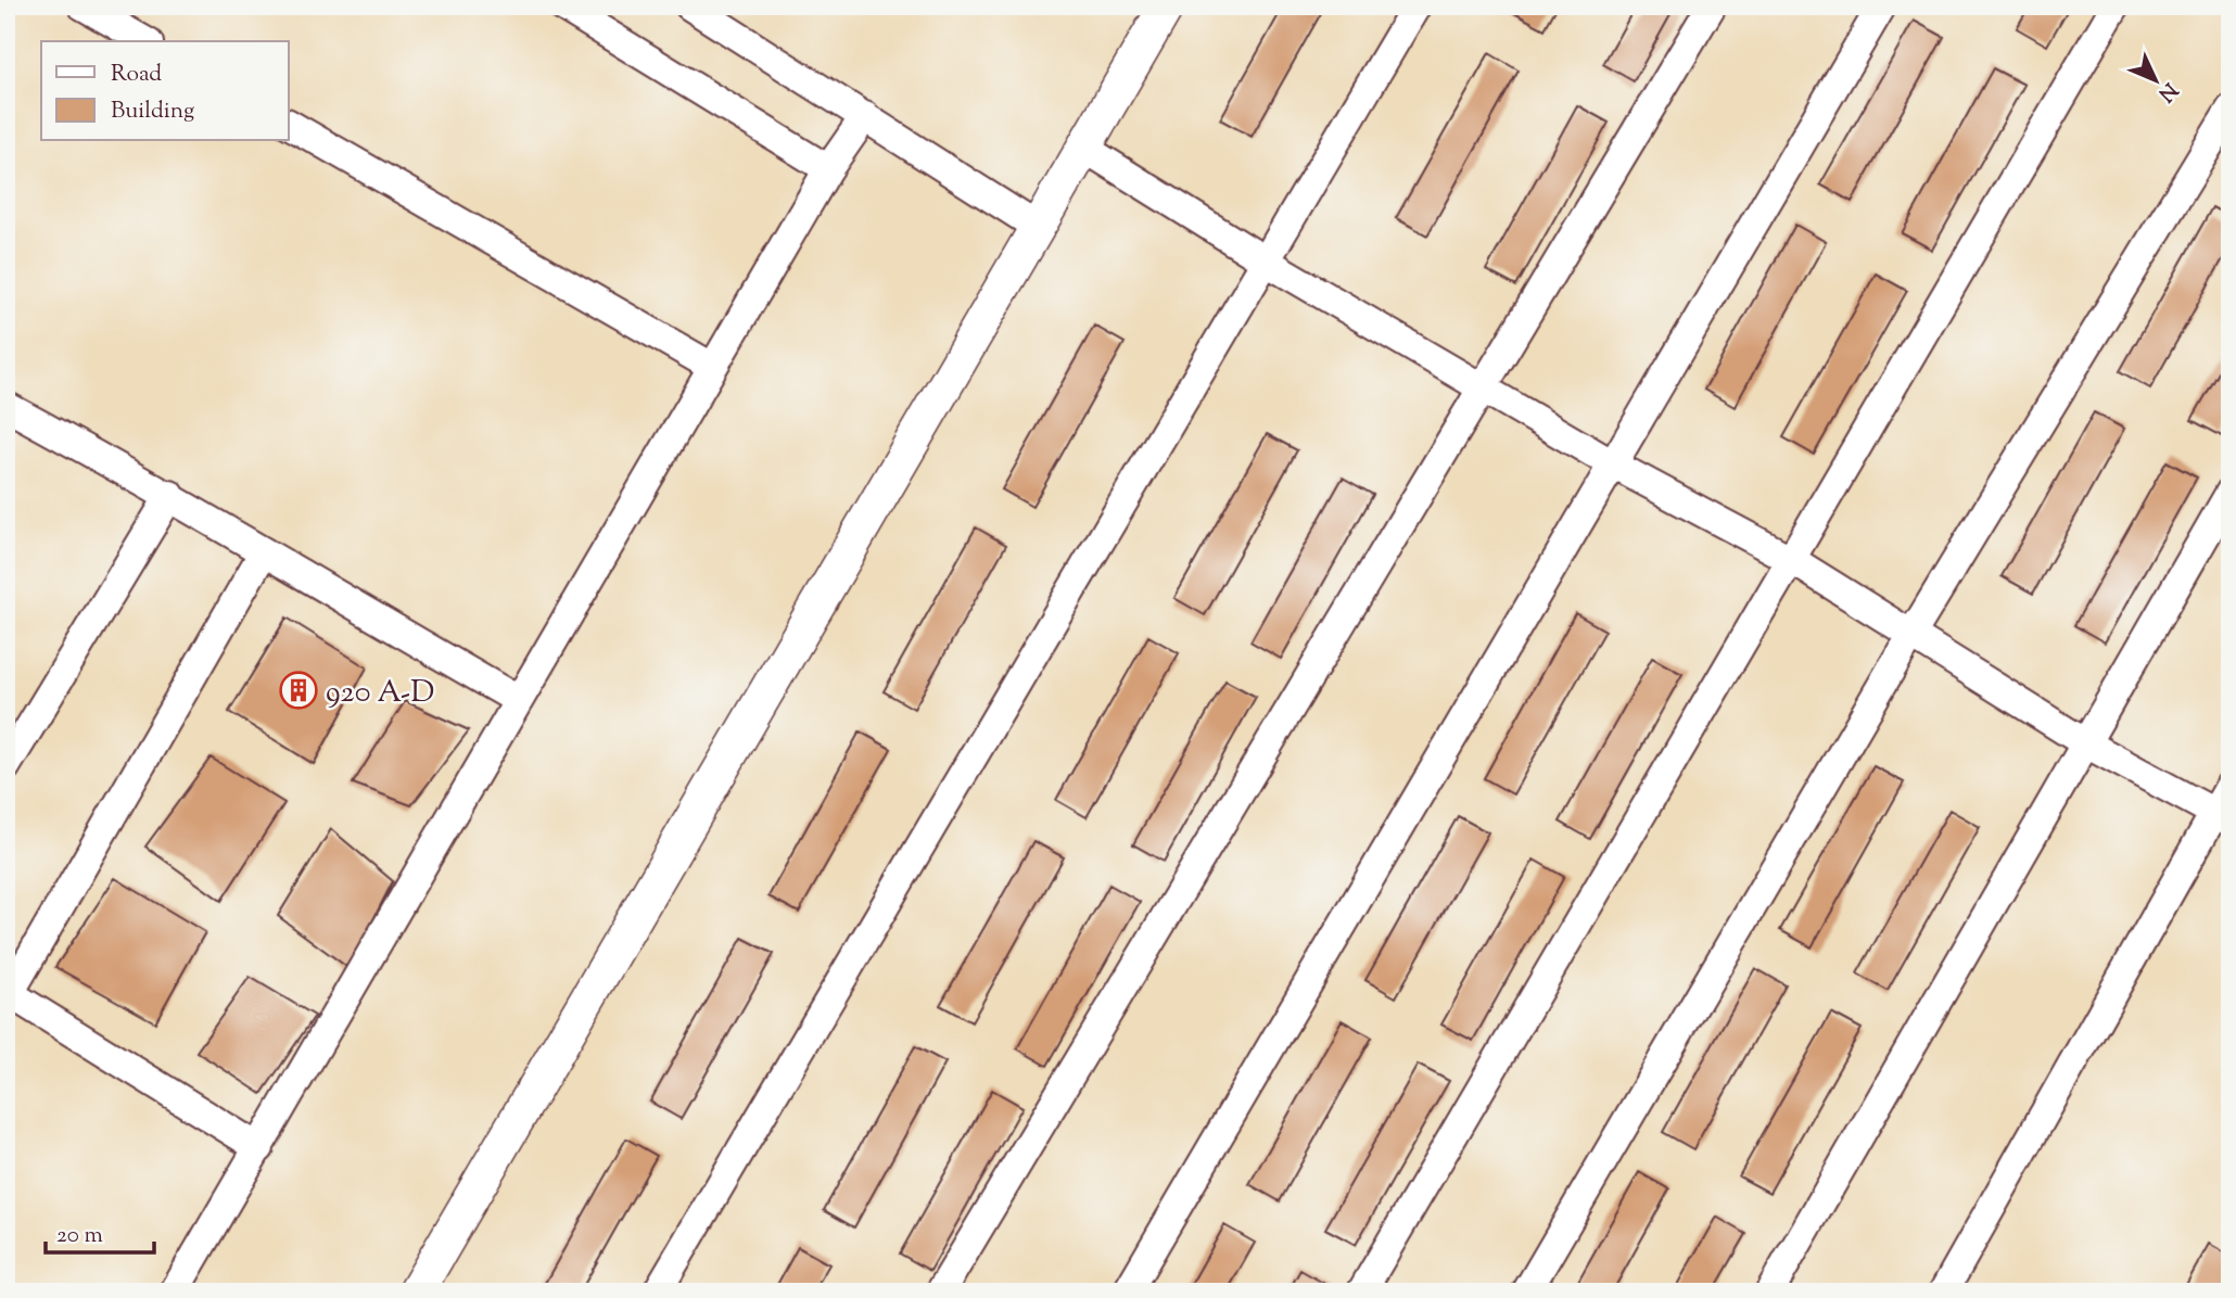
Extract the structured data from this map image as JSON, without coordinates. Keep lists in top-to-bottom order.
{
  "places": {
    "building": ["920 A-D"]
  },
  "legend": ["Road", "Building"],
  "scale_bar": "20 m",
  "north": "bottom right"
}
